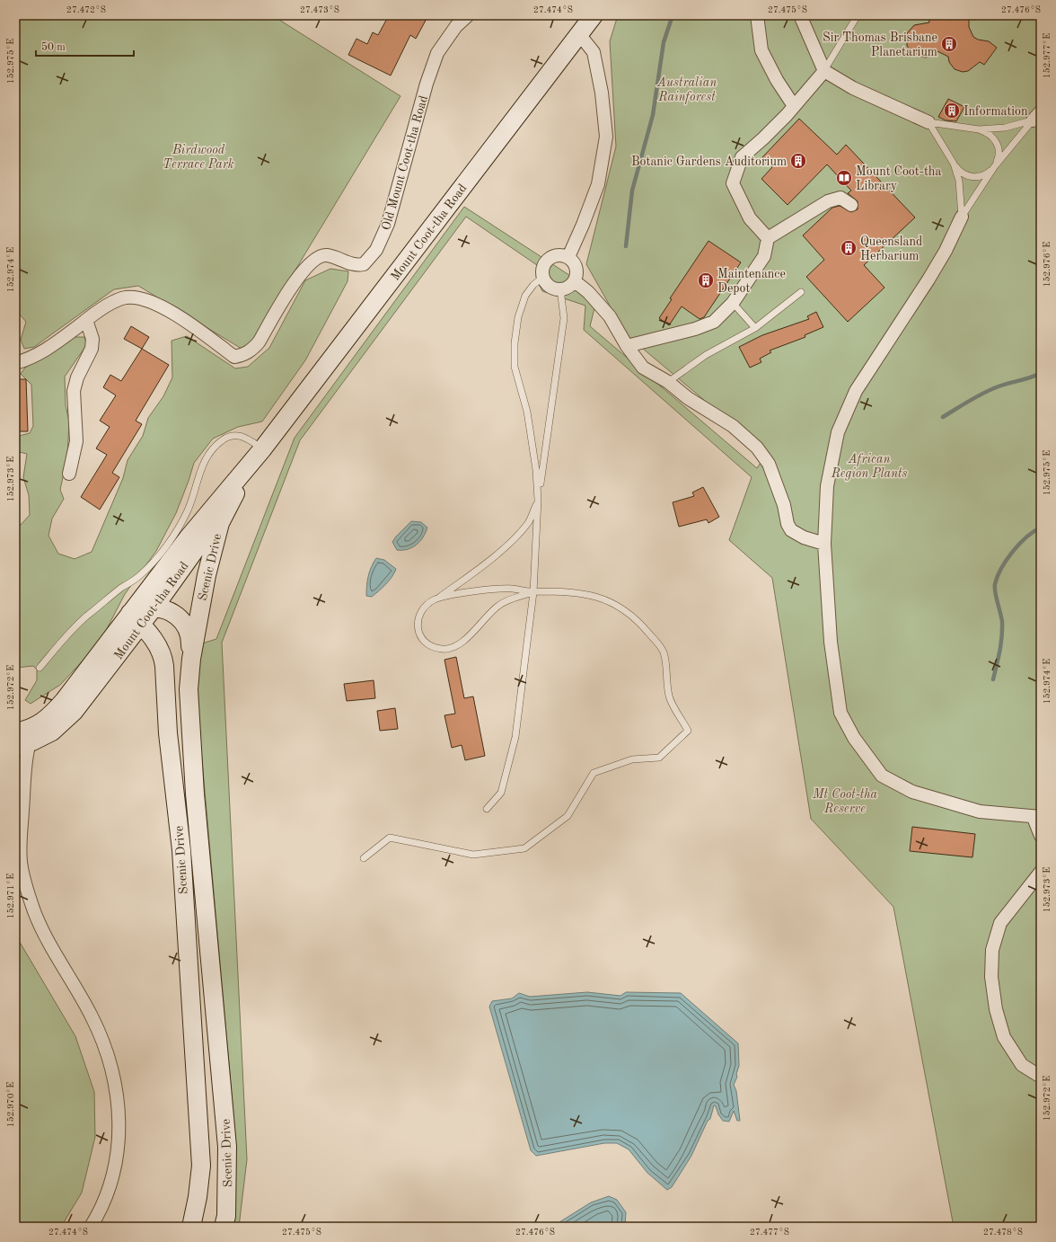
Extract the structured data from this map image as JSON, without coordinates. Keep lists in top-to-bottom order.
{
  "streets": {
    "main road": ["Mount Coot-tha Road", "Scenic Drive"],
    "street": ["Old Mount Coot-tha Road"]
  },
  "crossings": [
    ["Mount Coot-tha Road", "Scenic Drive"]
  ],
  "parks": [
    "Australian Rainforest",
    "Birdwood Terrace Park",
    "African Region Plants",
    "Mt Coot-tha Reserve"
  ],
  "places": {
    "building": [
      "Sir Thomas Brisbane Planetarium",
      "Information",
      "Botanic Gardens Auditorium",
      "Queensland Herbarium",
      "Maintenance Depot"
    ],
    "library": ["Mount Coot-tha Library"]
  },
  "scale_bar": "50 m",
  "coordinates": [
    "27.472°S",
    "27.473°S",
    "27.474°S",
    "27.475°S",
    "27.476°S",
    "152.977°E",
    "152.975°E",
    "152.976°E",
    "152.974°E",
    "152.973°E",
    "152.972°E",
    "152.971°E",
    "152.970°E",
    "27.477°S",
    "27.478°S"
  ]
}
